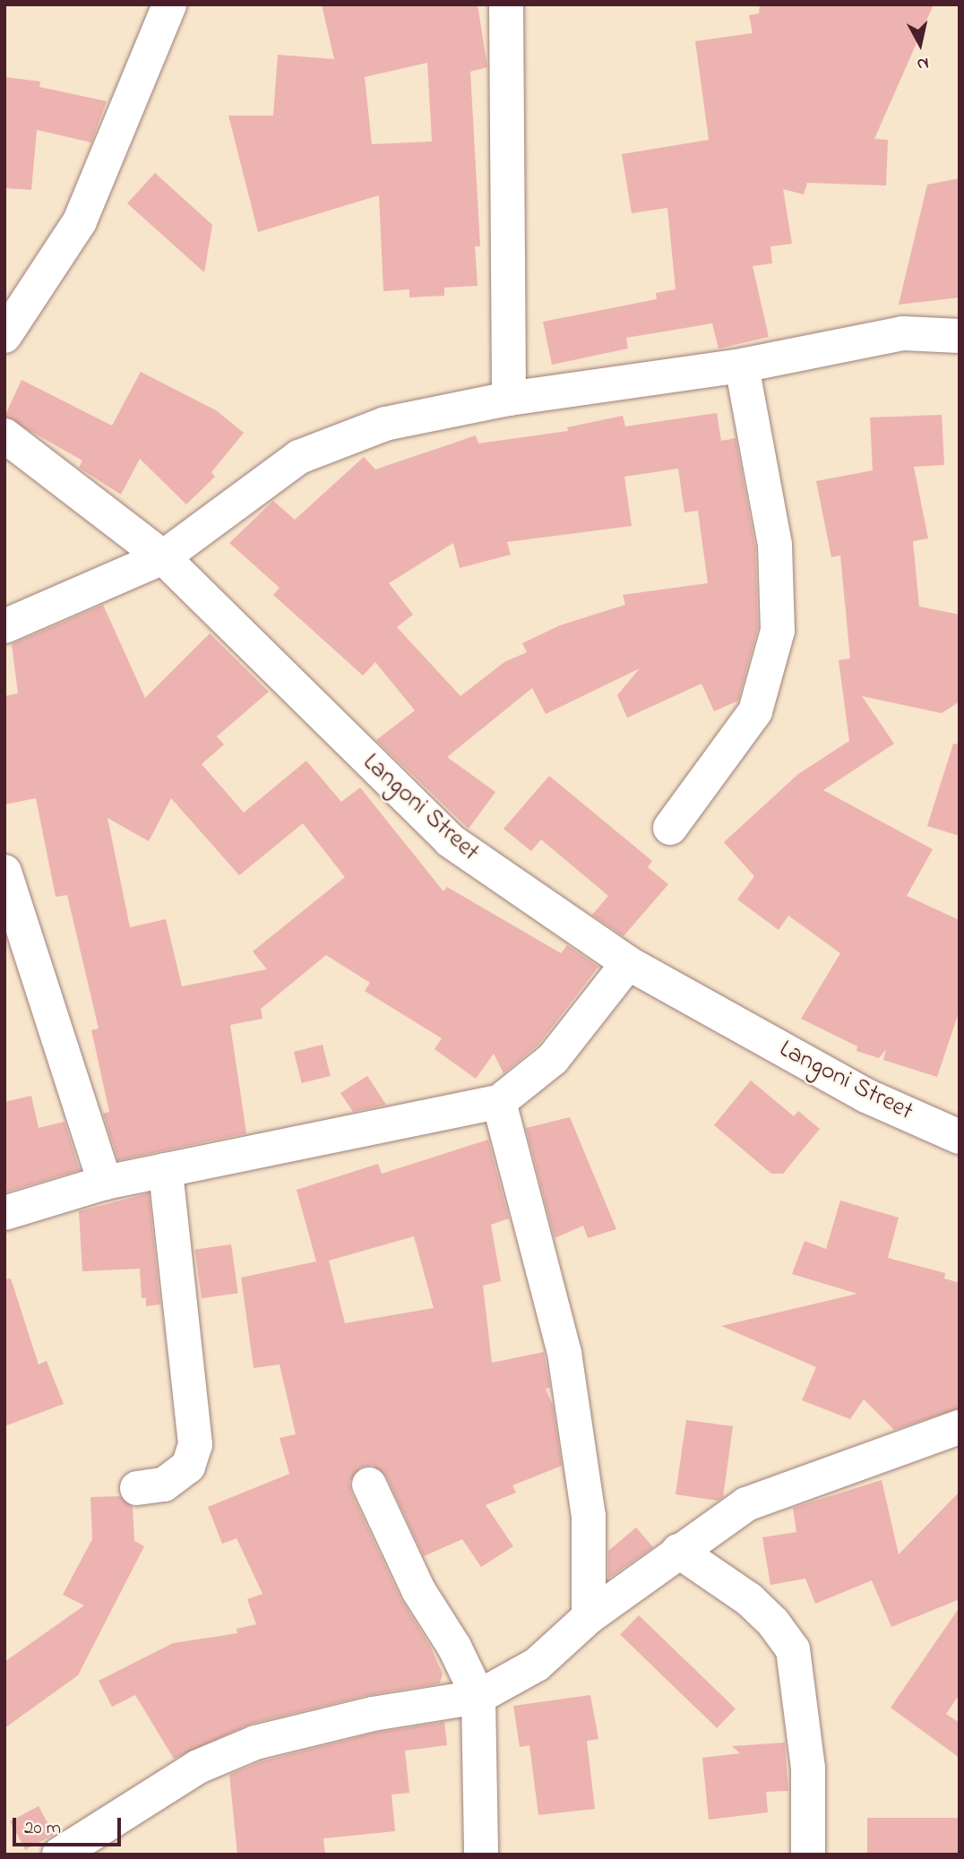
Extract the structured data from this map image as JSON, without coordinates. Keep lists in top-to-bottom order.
{
  "streets": {
    "street": ["Langoni Street"]
  },
  "scale_bar": "20 m",
  "north": "bottom"
}
